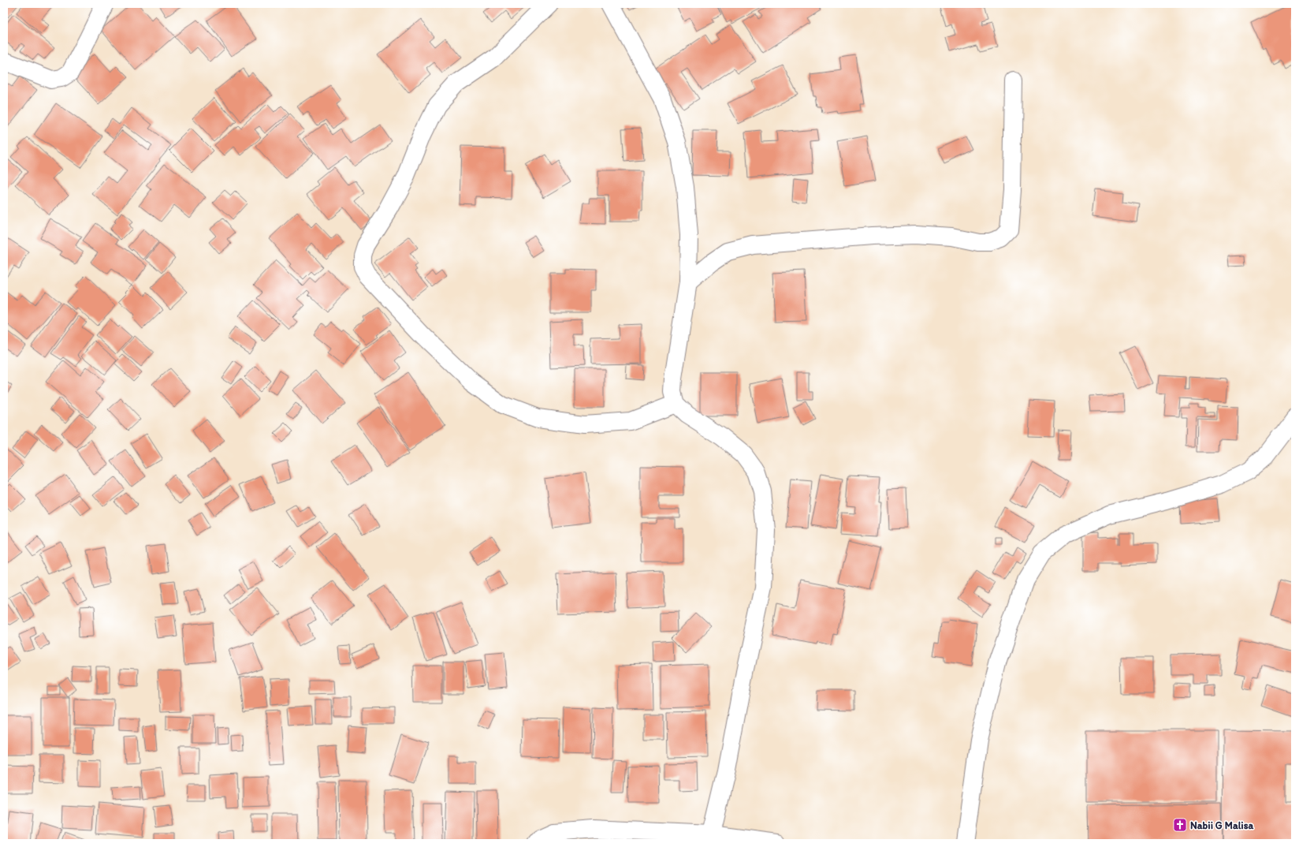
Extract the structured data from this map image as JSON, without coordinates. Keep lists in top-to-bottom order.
{
  "places": {
    "church": ["Nabii G Malisa"]
  }
}
